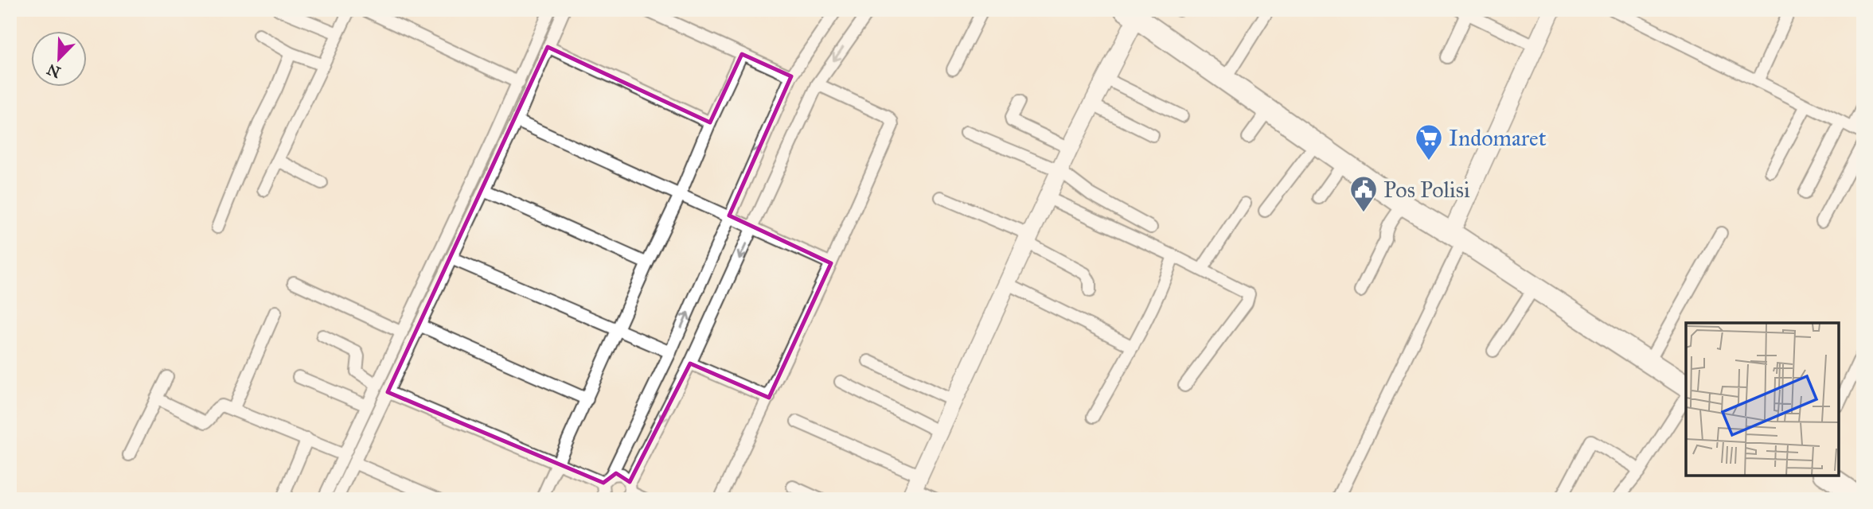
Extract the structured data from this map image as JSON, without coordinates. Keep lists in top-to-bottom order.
{
  "places": {
    "supermarket": ["Indomaret"],
    "public building": ["Pos Polisi"]
  },
  "north": "bottom left"
}
